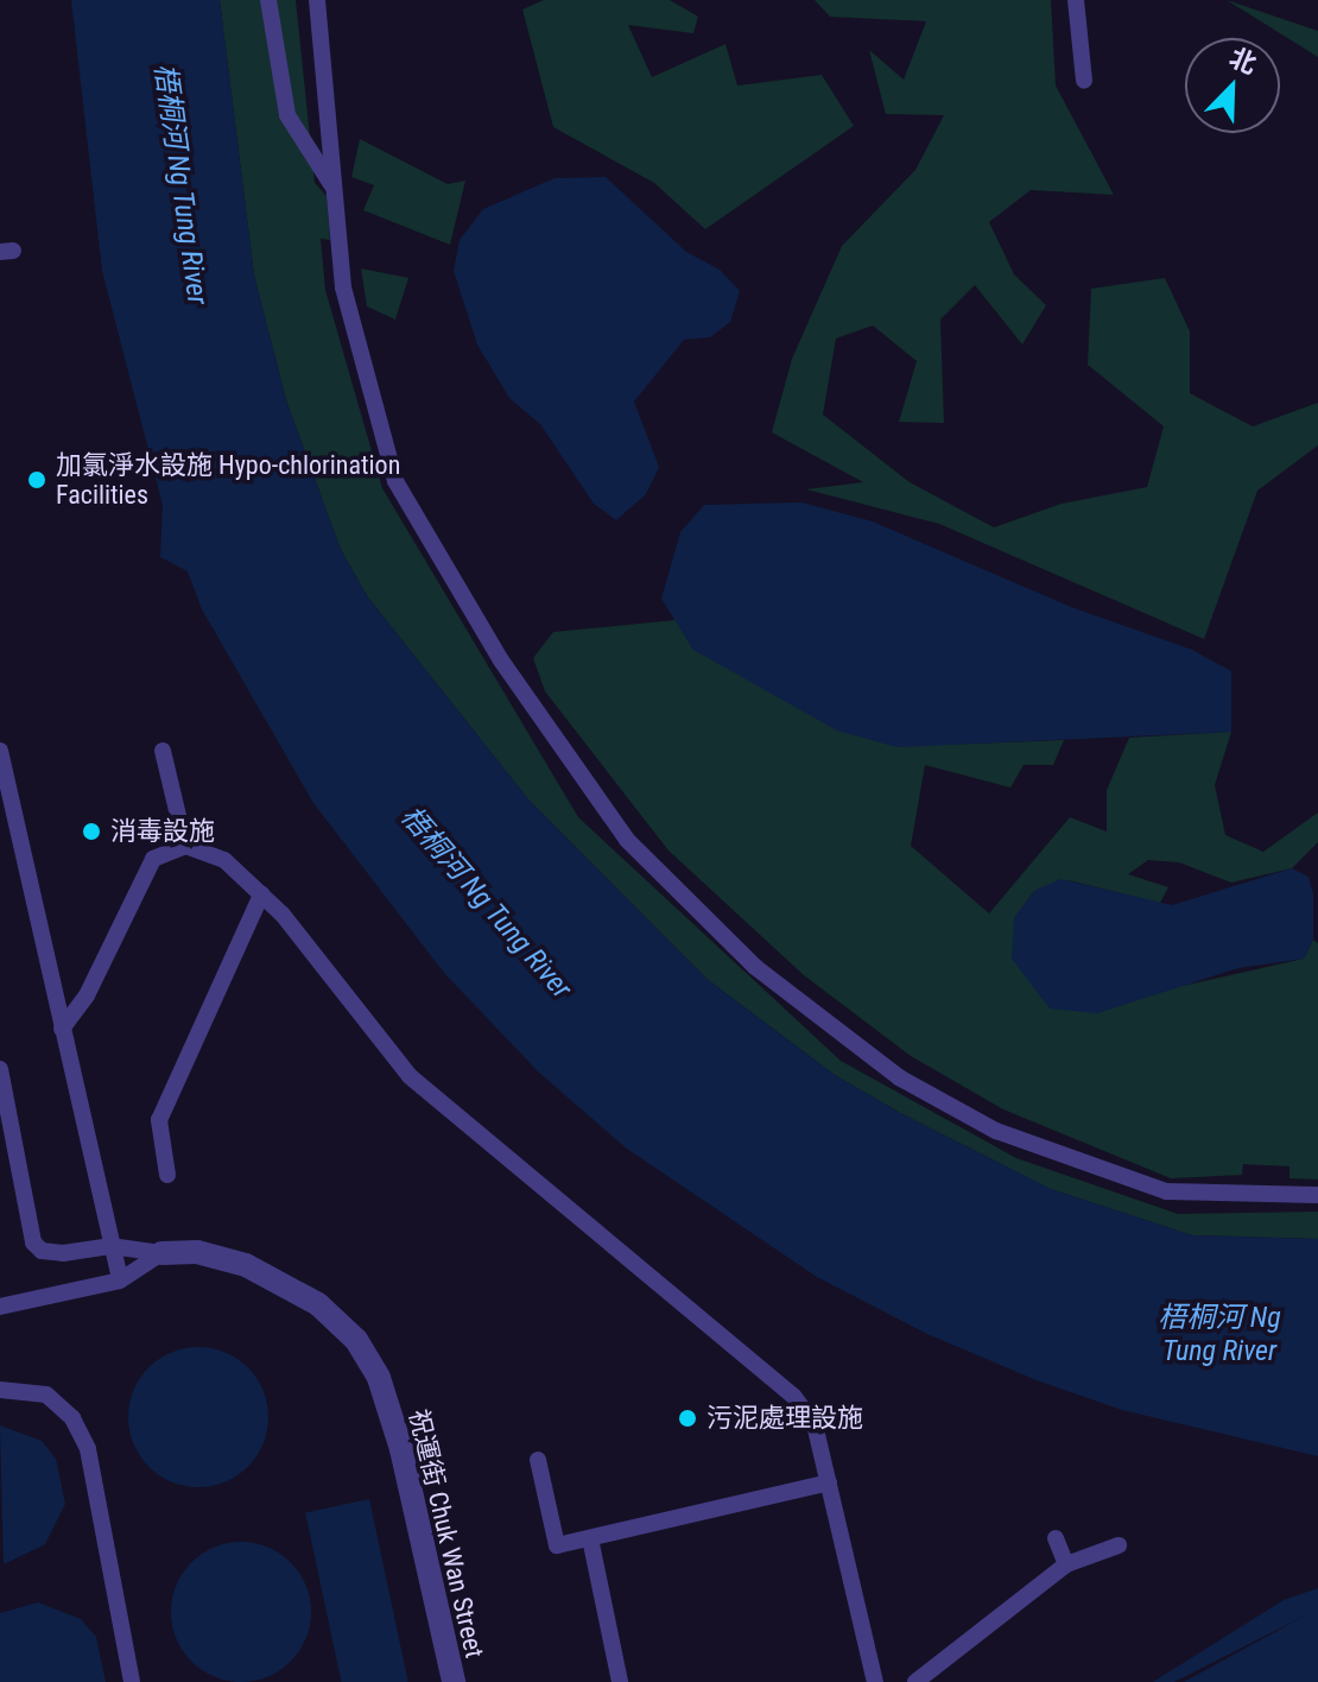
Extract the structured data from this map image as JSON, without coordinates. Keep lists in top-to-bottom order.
{
  "streets": {
    "street": ["祝運街 Chuk Wan Street"]
  },
  "water": ["梧桐河 Ng Tung River"],
  "places": ["加氯淨水設施 Hypo-chlorination Facilities", "消毒設施", "污泥處理設施"],
  "north": "top right"
}
